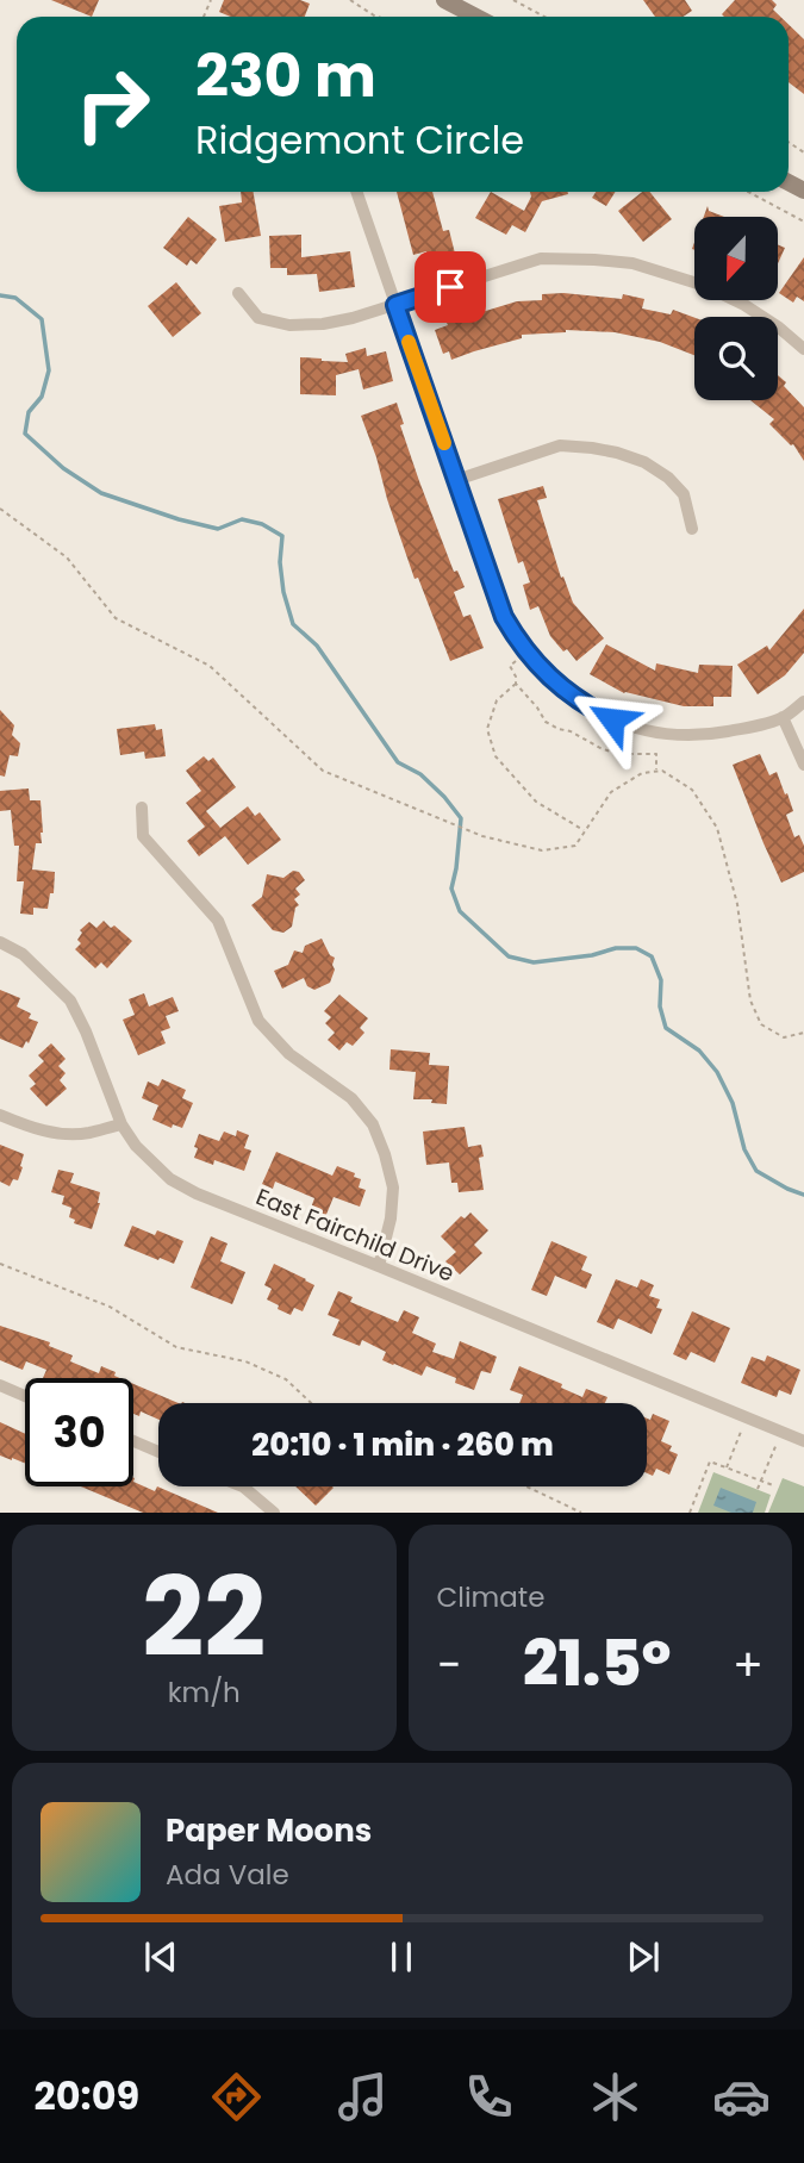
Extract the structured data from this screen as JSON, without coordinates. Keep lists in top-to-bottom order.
{
  "streets": {
    "street": ["East Fairchild Drive"]
  },
  "north": "bottom",
  "page": {
    "turn": ["230 m", "Ridgemont Circle"],
    "limit": "30",
    "trip": "20:10 · 1 min · 260 m",
    "tile": [
      ["22", "km/h"],
      "Climate"
    ],
    "heat": ["−", "21.5°", "+"],
    "song": ["Paper Moons", "Ada Vale"],
    "tabs": "20:09"
  }
}
